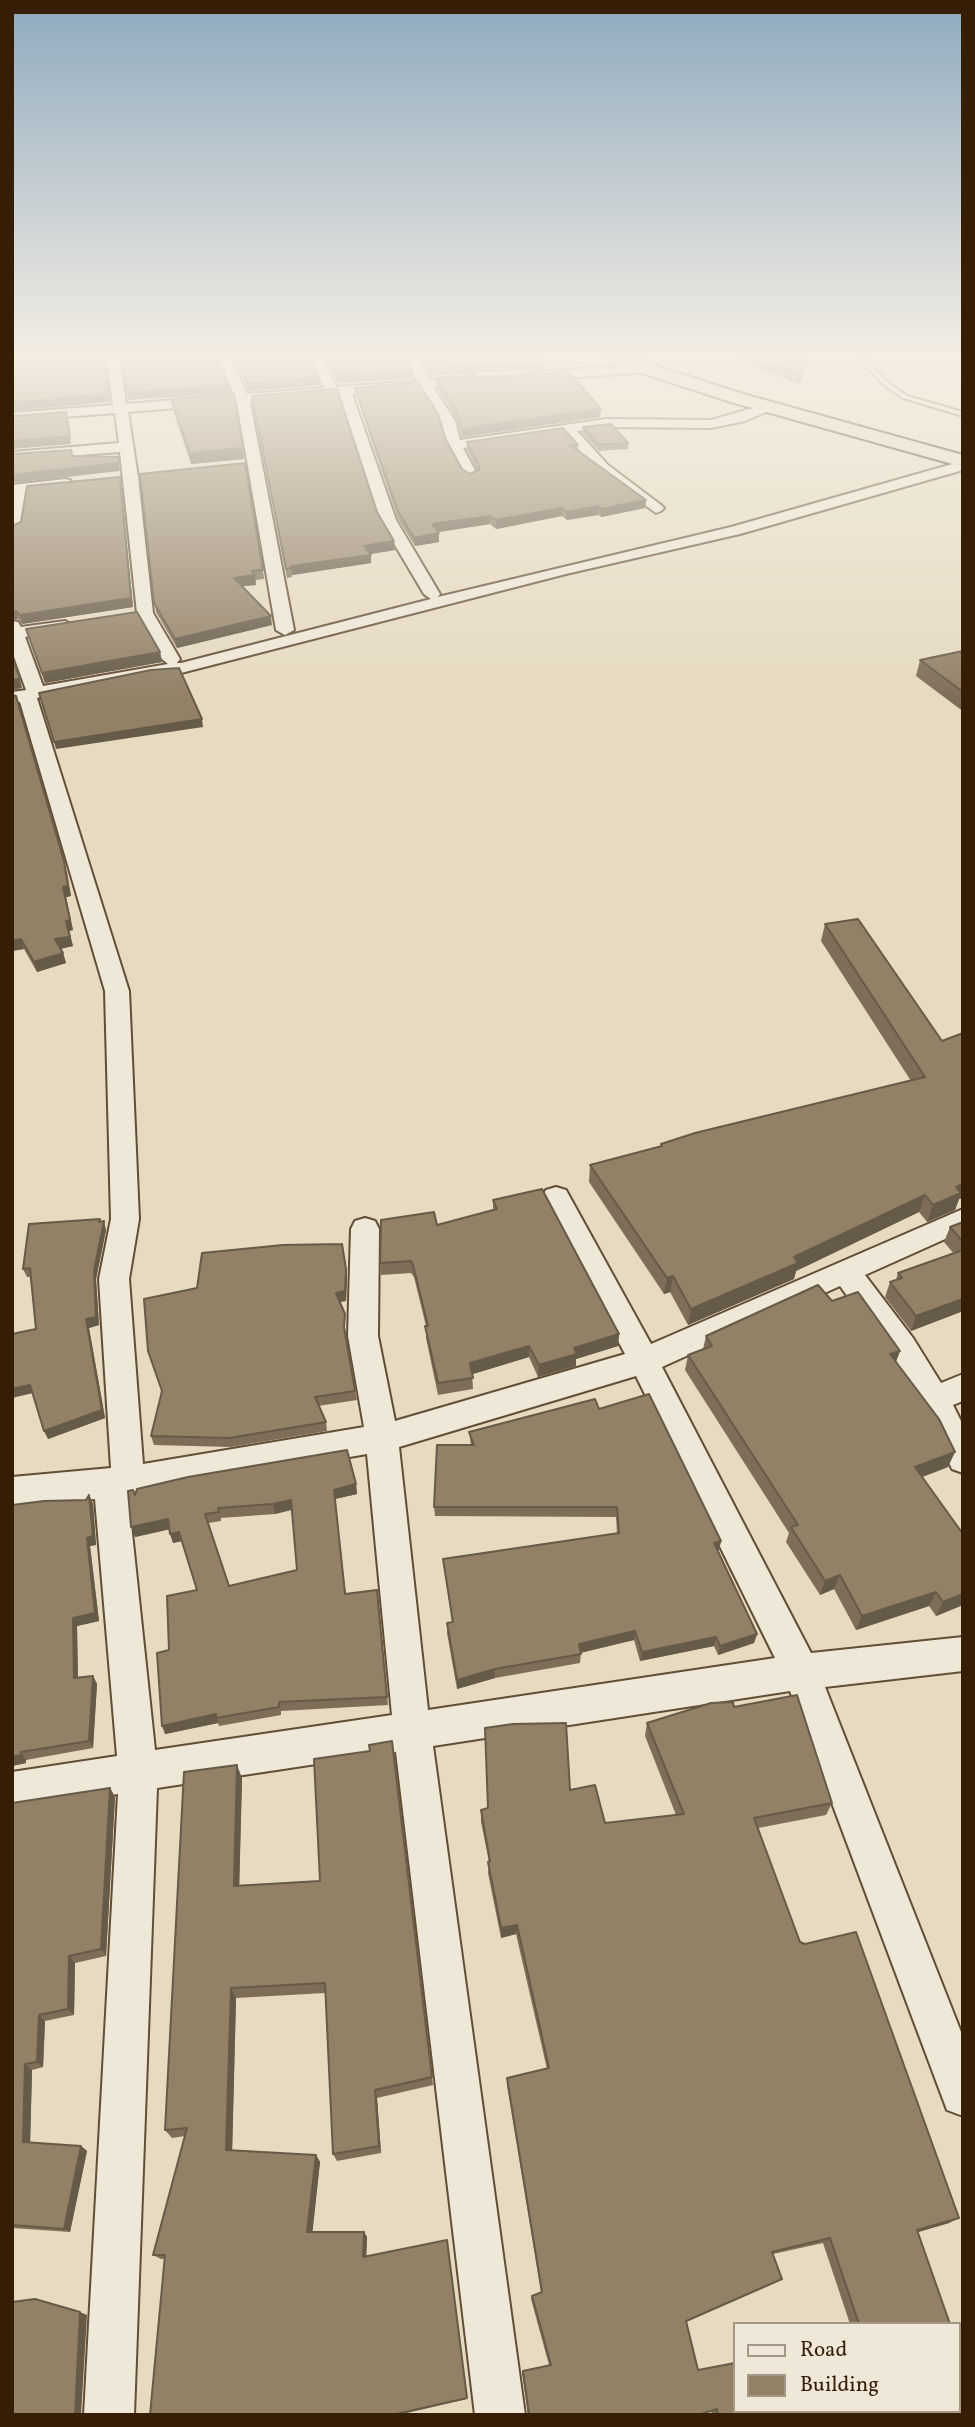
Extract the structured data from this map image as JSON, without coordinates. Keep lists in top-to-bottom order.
{
  "legend": ["Road", "Building"]
}
